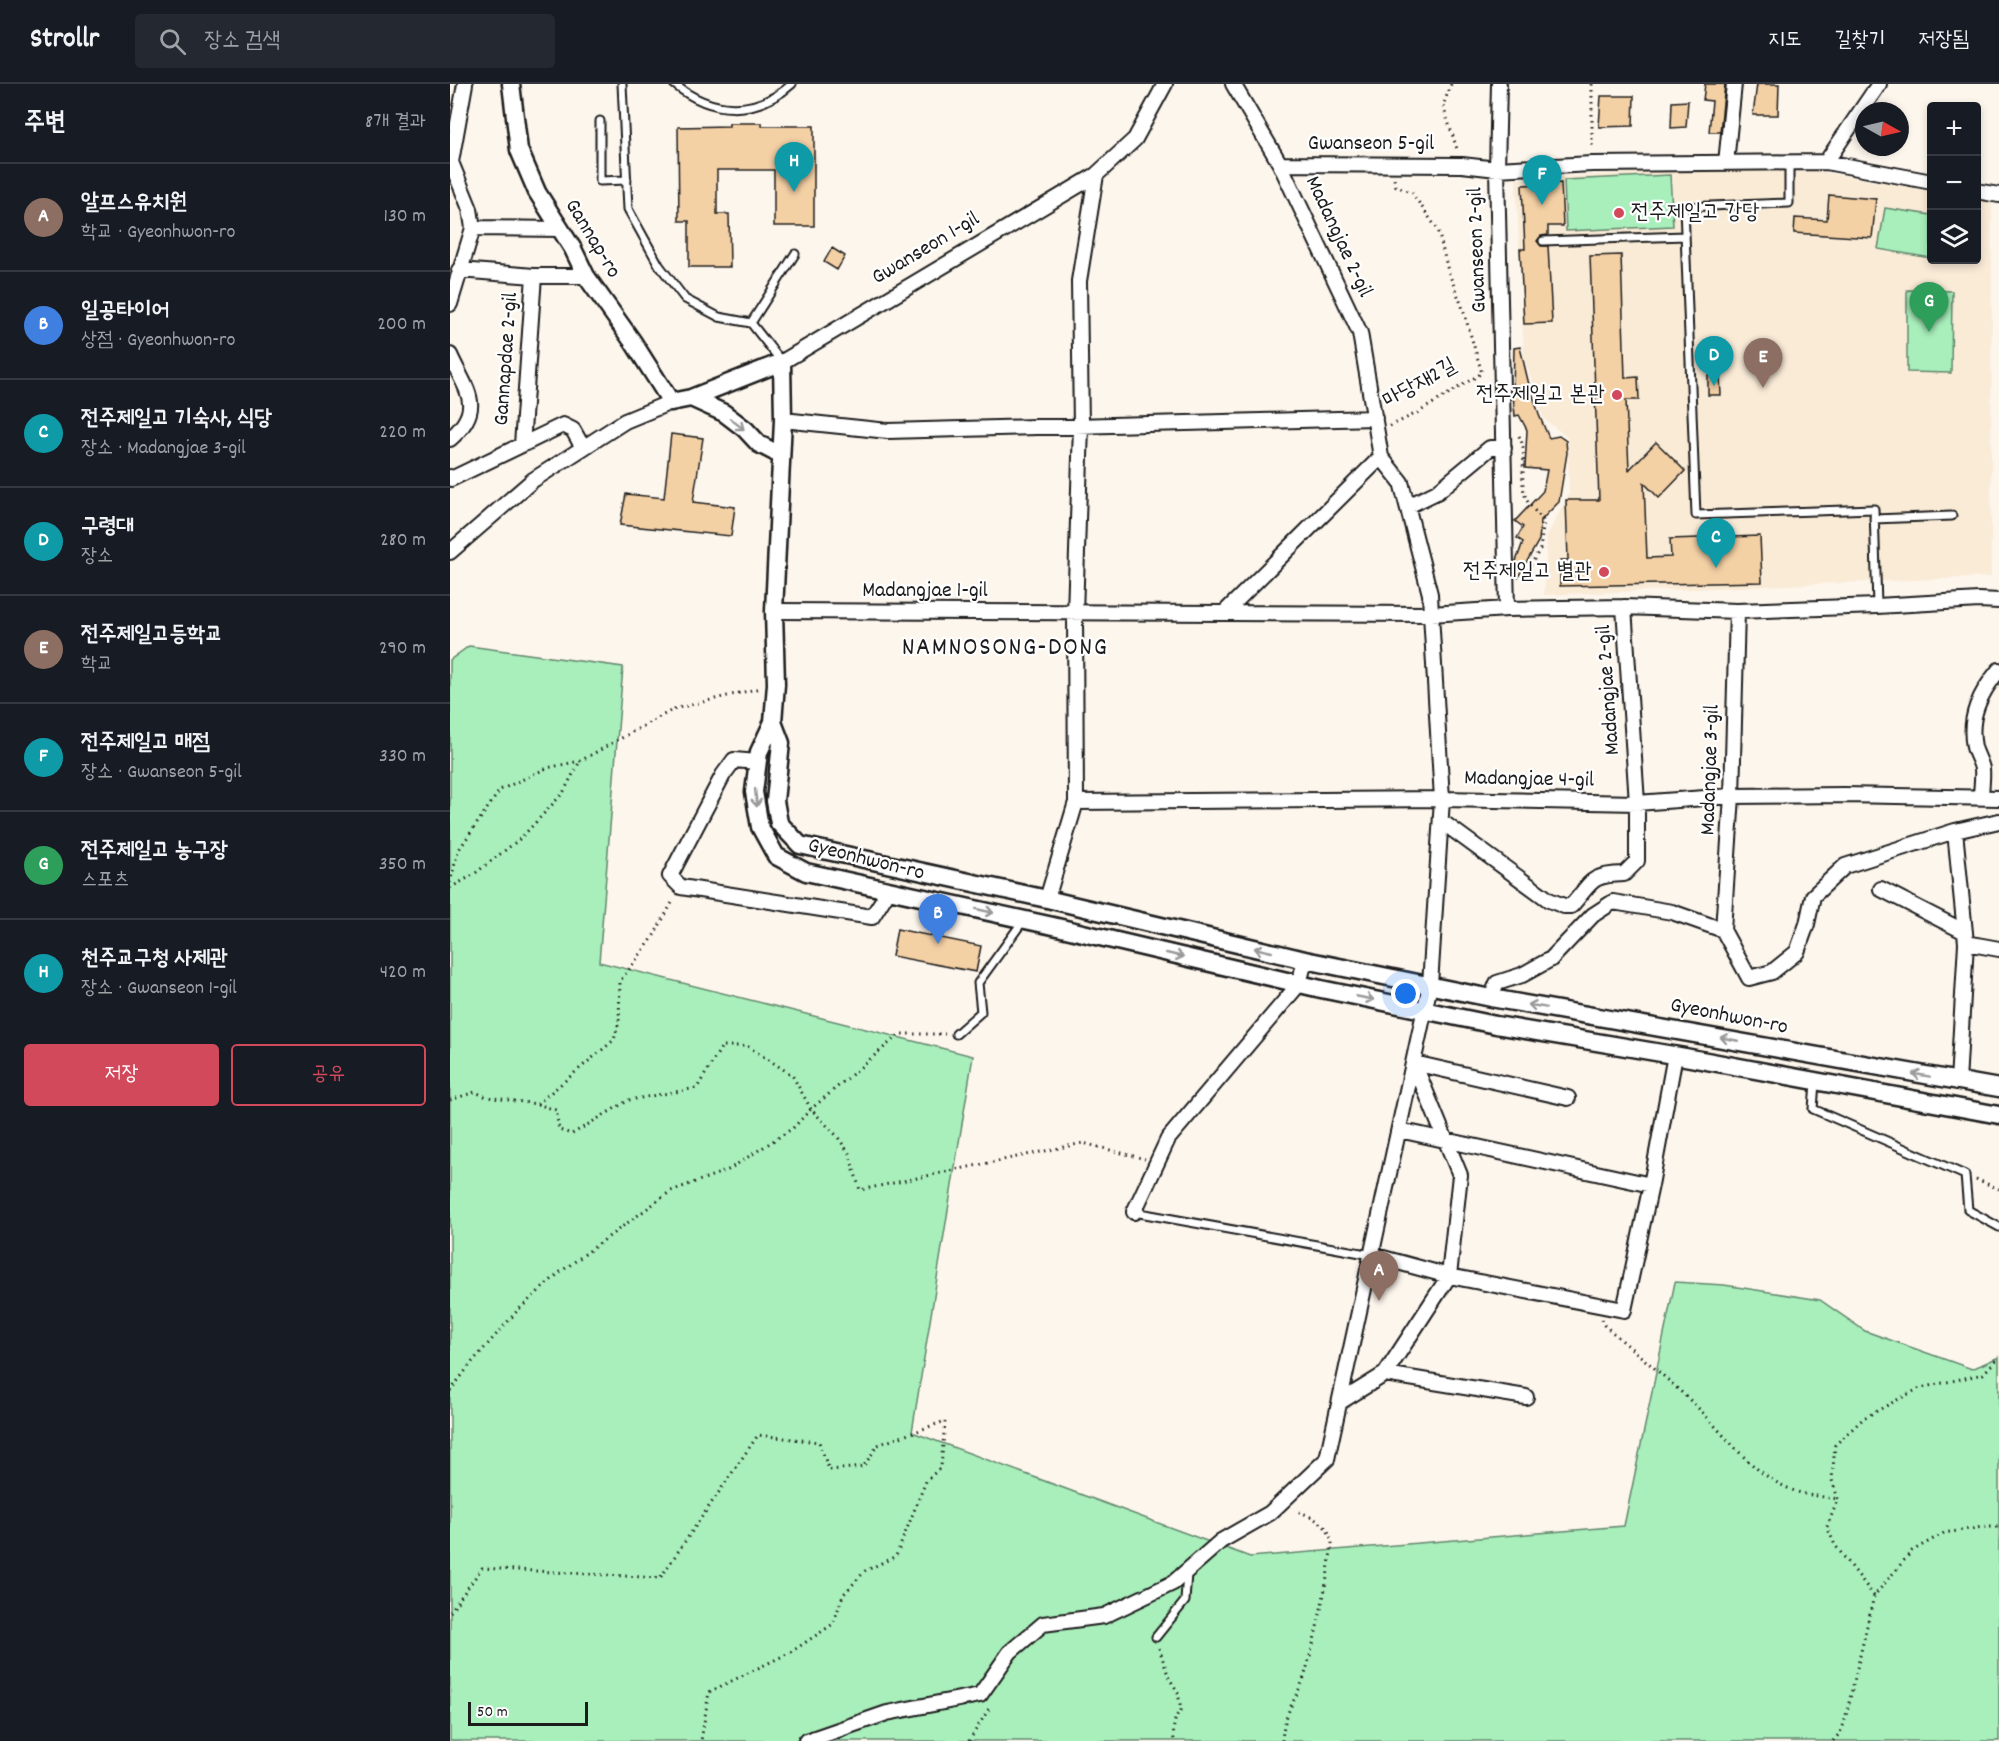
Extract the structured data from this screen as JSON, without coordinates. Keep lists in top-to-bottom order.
{
  "streets": {
    "street": [
      "Gwanseon 5-gil",
      "Madangjae 2-gil",
      "Gannap-ro",
      "Gwanseon 1-gil",
      "Gwanseon 2-gil",
      "Gannapdae 2-gil",
      "Madangjae 1-gil",
      "Madangjae 3-gil",
      "Madangjae 4-gil",
      "Gyeonhwon-ro"
    ],
    "path": ["마당재2길"]
  },
  "crossings": [
    ["Gwanseon 5-gil", "Madangjae 2-gil"],
    ["Gwanseon 5-gil", "Gwanseon 2-gil"],
    ["Gwanseon 5-gil", "마당재2길"],
    ["Madangjae 2-gil", "마당재2길"],
    ["Madangjae 2-gil", "Madangjae 1-gil"],
    ["Madangjae 2-gil", "Madangjae 4-gil"],
    ["Gannap-ro", "Gwanseon 1-gil"],
    ["Gannap-ro", "Gannapdae 2-gil"],
    ["Madangjae 3-gil", "Madangjae 4-gil"]
  ],
  "districts": ["NAMNOSONG-DONG"],
  "places": ["전주제일고 강당", "전주제일고 본관", "전주제일고 별관"],
  "scale_bar": "50 m",
  "north": "right",
  "page": {
    "header": "Strollr",
    "search": "장소 검색",
    "nav": ["지도", "길찾기", "저장됨"],
    "heading": ["주변", "8개 결과"],
    "map_buttons": ["+", "−"],
    "pins": [
      "H",
      "F",
      "G",
      "D",
      "E",
      "C",
      "B",
      "A"
    ],
    "list": [
      {
        "mark": "A",
        "name": "알프스유치원",
        "note": "학교 · Gyeonhwon-ro",
        "value": "130 m"
      },
      {
        "mark": "B",
        "name": "일공타이어",
        "note": "상점 · Gyeonhwon-ro",
        "value": "200 m"
      },
      {
        "mark": "C",
        "name": "전주제일고 기숙사, 식당",
        "note": "장소 · Madangjae 3-gil",
        "value": "220 m"
      },
      {
        "mark": "D",
        "name": "구령대",
        "note": "장소",
        "value": "280 m"
      },
      {
        "mark": "E",
        "name": "전주제일고등학교",
        "note": "학교",
        "value": "290 m"
      },
      {
        "mark": "F",
        "name": "전주제일고 매점",
        "note": "장소 · Gwanseon 5-gil",
        "value": "330 m"
      },
      {
        "mark": "G",
        "name": "전주제일고 농구장",
        "note": "스포츠",
        "value": "350 m"
      },
      {
        "mark": "H",
        "name": "천주교구청 사제관",
        "note": "장소 · Gwanseon 1-gil",
        "value": "420 m"
      }
    ],
    "buttons": ["저장", "공유"],
    "scale": "50 m"
  }
}
